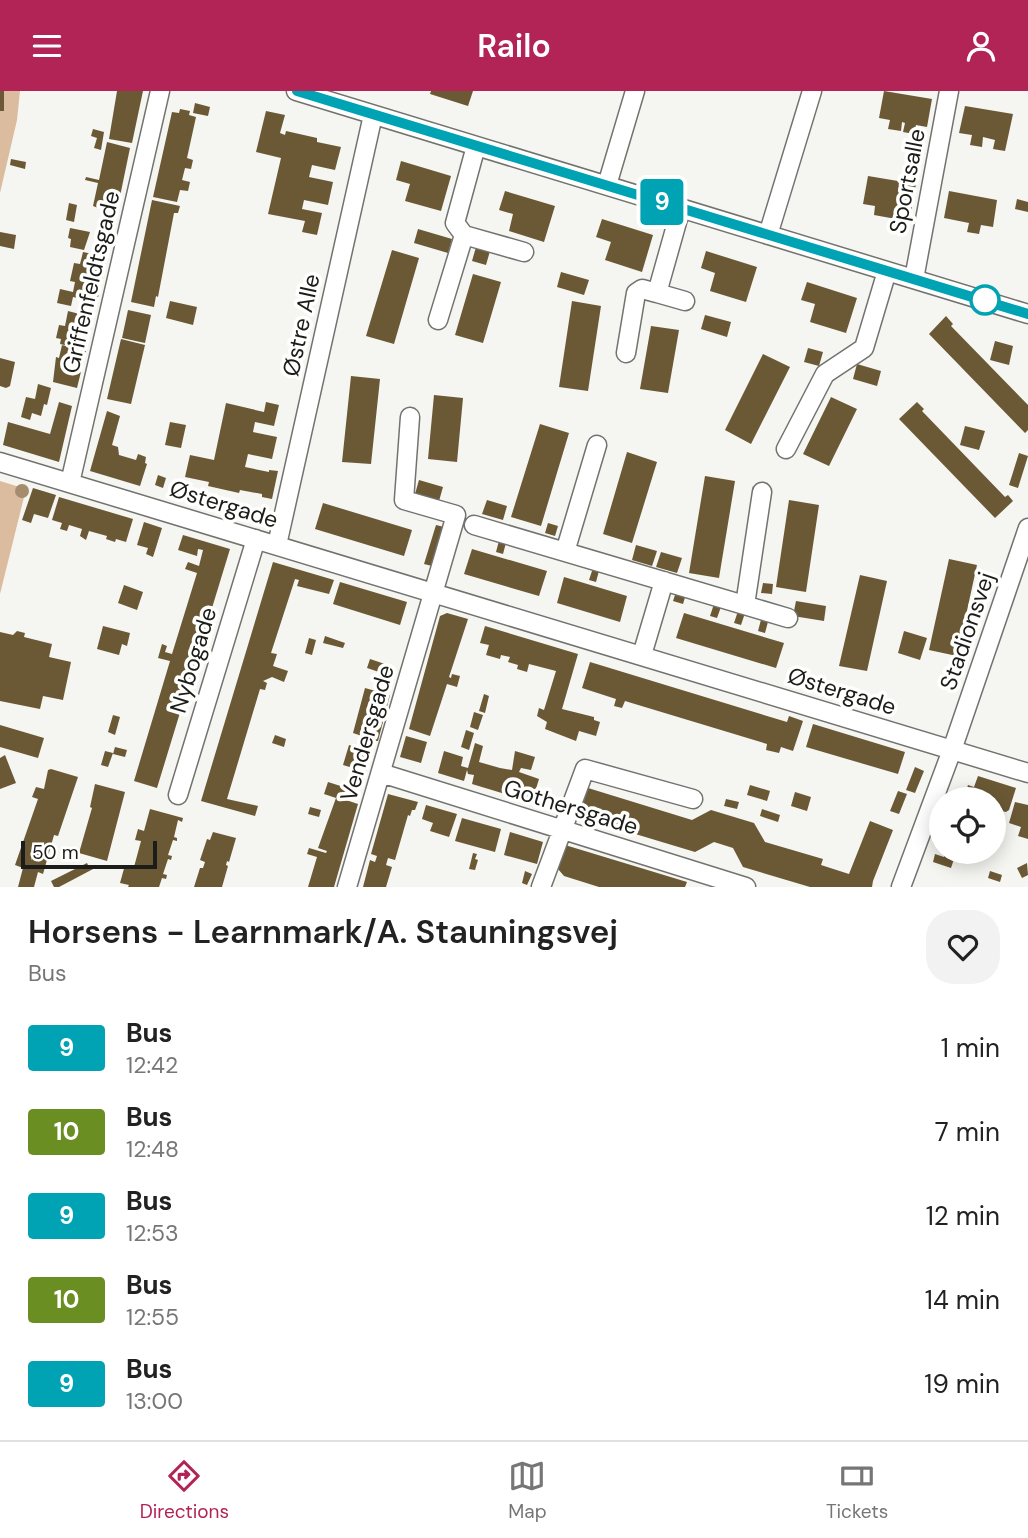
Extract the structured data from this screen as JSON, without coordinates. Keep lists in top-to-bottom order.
{
  "streets": {
    "street": [
      "Sportsalle",
      "Griffenfeldtsgade",
      "Østre Alle",
      "Østergade",
      "Stadionsvej",
      "Nybogade",
      "Vendersgade",
      "Gothersgade"
    ]
  },
  "crossings": [
    ["Griffenfeldtsgade", "Østergade"],
    ["Østre Alle", "Østergade"],
    ["Østergade", "Stadionsvej"],
    ["Østergade", "Nybogade"],
    ["Østergade", "Vendersgade"],
    ["Vendersgade", "Gothersgade"]
  ],
  "lines": ["bus line 9"],
  "scale_bar": "50 m",
  "page": {
    "header": "Railo",
    "on_map": "9",
    "scale": "50 m",
    "heading": ["Horsens - Learnmark/A. Stauningsvej", "Bus"],
    "list": [
      {
        "mark": "9",
        "name": "Bus",
        "note": "12:42",
        "value": "1 min"
      },
      {
        "mark": "10",
        "name": "Bus",
        "note": "12:48",
        "value": "7 min"
      },
      {
        "mark": "9",
        "name": "Bus",
        "note": "12:53",
        "value": "12 min"
      },
      {
        "mark": "10",
        "name": "Bus",
        "note": "12:55",
        "value": "14 min"
      },
      {
        "mark": "9",
        "name": "Bus",
        "note": "13:00",
        "value": "19 min"
      }
    ],
    "tabs": ["Directions", "Map", "Tickets"]
  }
}
